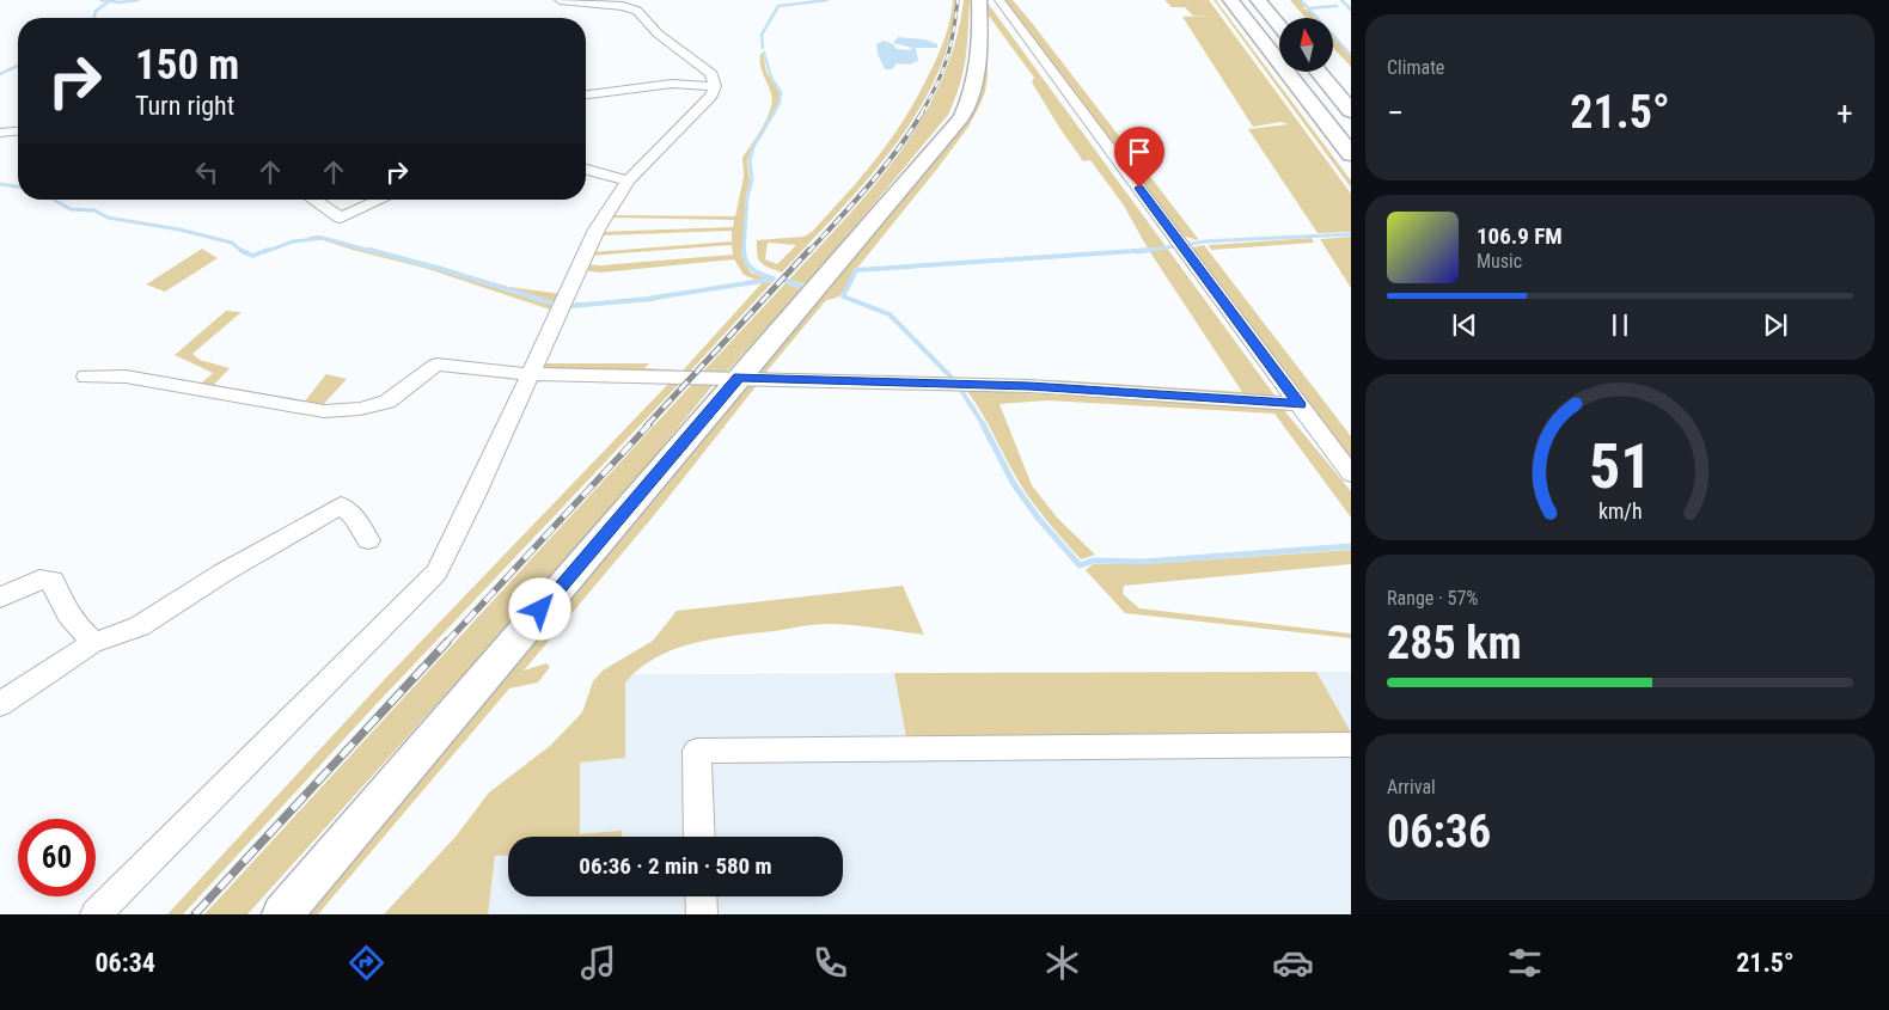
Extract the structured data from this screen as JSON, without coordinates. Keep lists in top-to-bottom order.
{
  "north": "top",
  "page": {
    "tile": [
      "Climate",
      ["Range · 57%", "285 km"],
      ["Arrival", "06:36"]
    ],
    "turn": ["150 m", "Turn right"],
    "heat": ["−", "21.5°", "+"],
    "song": ["106.9 FM", "Music"],
    "limit": "60",
    "trip": "06:36 · 2 min · 580 m",
    "tabs": ["06:34", "21.5°"],
    "gauge": ["51", "km/h"]
  }
}
